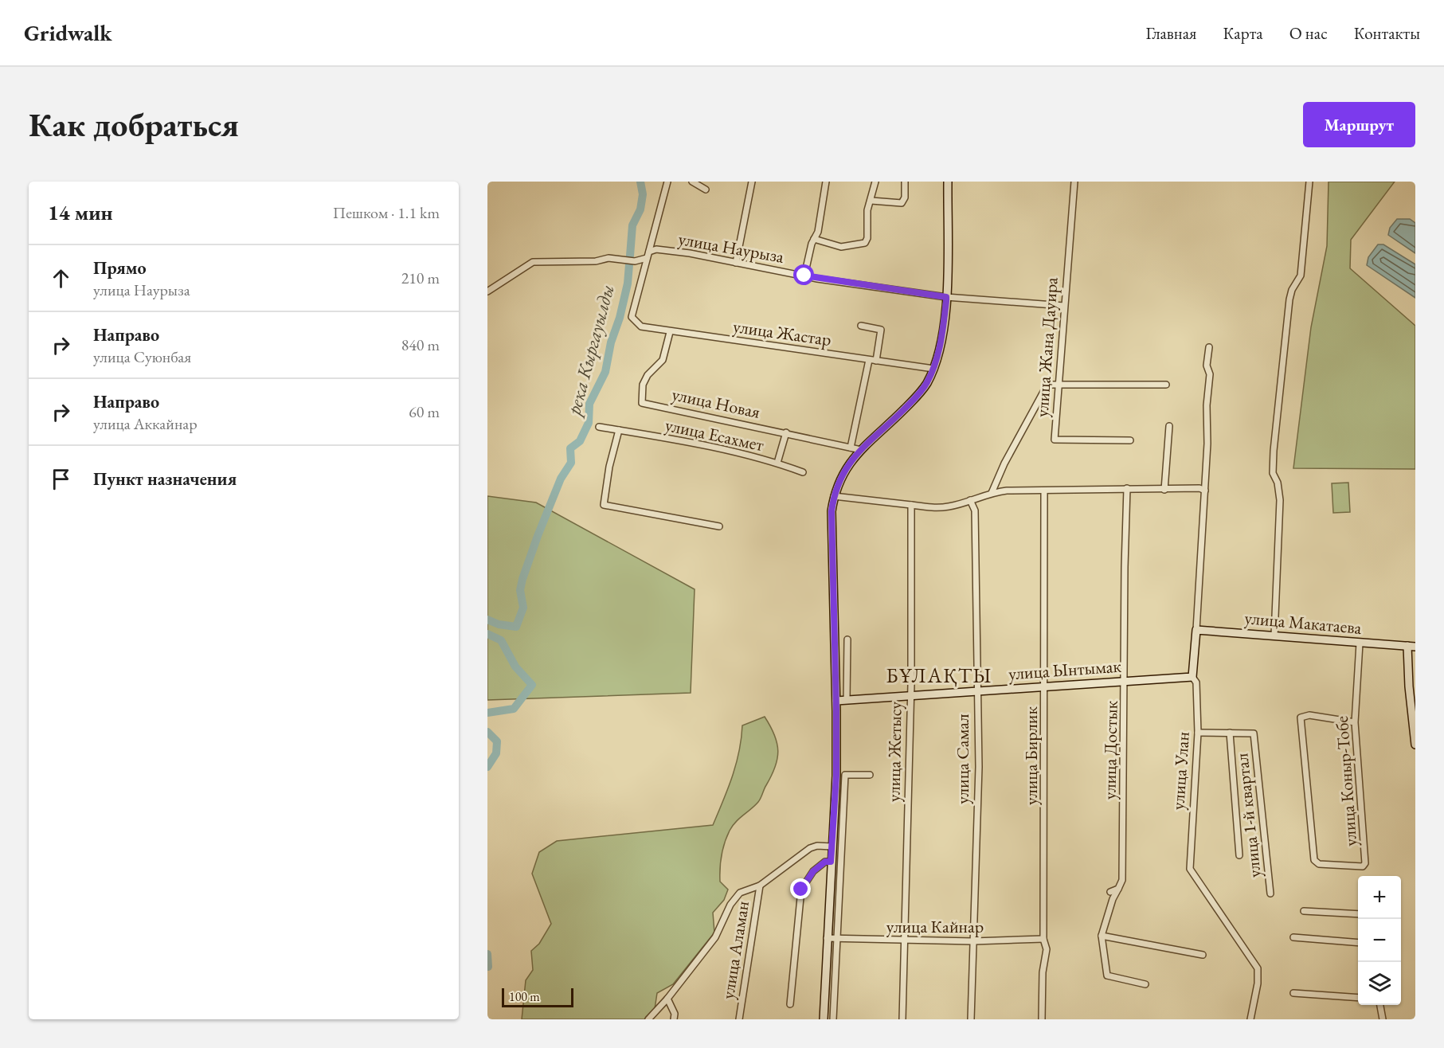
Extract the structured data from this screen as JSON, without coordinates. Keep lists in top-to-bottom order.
{
  "streets": {
    "main road": ["улица Макатаева", "улица Ынтымак"],
    "street": [
      "улица Наурыза",
      "улица Жастар",
      "улица Жана Дауира",
      "улица Новая",
      "улица Есахмет",
      "улица Достык",
      "улица Жетысу",
      "улица Бирлик",
      "улица Самал",
      "улица Улан",
      "улица Коныр-Тобе",
      "улица 1-й квартал",
      "улица Кайнар",
      "улица Аламан"
    ]
  },
  "crossings": [
    ["улица Наурыза", "улица Жана Дауира"],
    ["улица Жастар", "улица Новая"],
    ["улица Макатаева", "улица Коныр-Тобе"],
    ["улица Ынтымак", "улица Достык"],
    ["улица Ынтымак", "улица Жетысу"],
    ["улица Ынтымак", "улица Бирлик"],
    ["улица Ынтымак", "улица Самал"],
    ["улица Ынтымак", "улица Улан"],
    ["улица Жетысу", "улица Кайнар"],
    ["улица Бирлик", "улица Кайнар"],
    ["улица Самал", "улица Кайнар"],
    ["улица Улан", "улица 1-й квартал"]
  ],
  "districts": ["БҰЛАҚТЫ"],
  "water": ["река Кыргауылды"],
  "scale_bar": "100 m",
  "page": {
    "header": "Gridwalk",
    "nav": [
      "Главная",
      "Карта",
      "О нас",
      "Контакты"
    ],
    "buttons": "Маршрут",
    "title": "Как добраться",
    "heading": ["14 мин", "Пешком · 1.1 km"],
    "list": [
      ["Прямо", "улица Наурыза", "210 m"],
      ["Направо", "улица Суюнбая", "840 m"],
      ["Направо", "улица Аккайнар", "60 m"],
      "Пункт назначения"
    ],
    "map_buttons": ["+", "−"],
    "scale": "100 m"
  }
}
